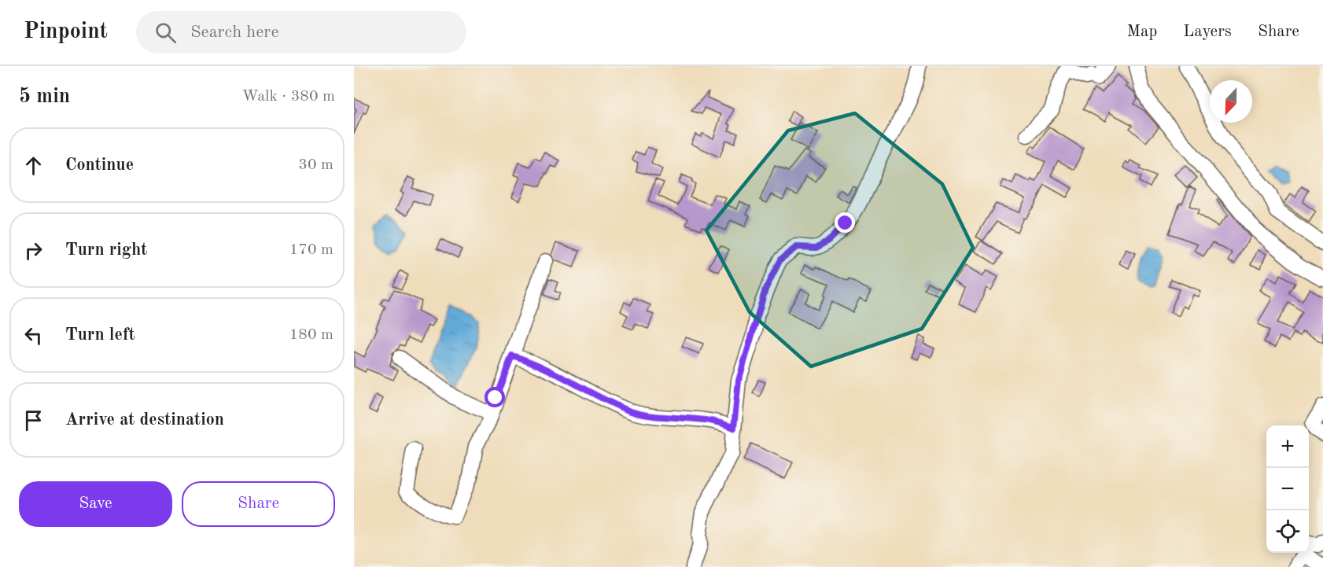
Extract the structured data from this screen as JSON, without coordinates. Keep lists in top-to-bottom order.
{
  "north": "bottom",
  "page": {
    "header": "Pinpoint",
    "search": "Search here",
    "nav": ["Map", "Layers", "Share"],
    "heading": ["5 min", "Walk · 380 m"],
    "list": [
      ["Continue", "30 m"],
      ["Turn right", "170 m"],
      ["Turn left", "180 m"],
      "Arrive at destination"
    ],
    "map_buttons": ["+", "−"],
    "buttons": ["Save", "Share"]
  }
}
